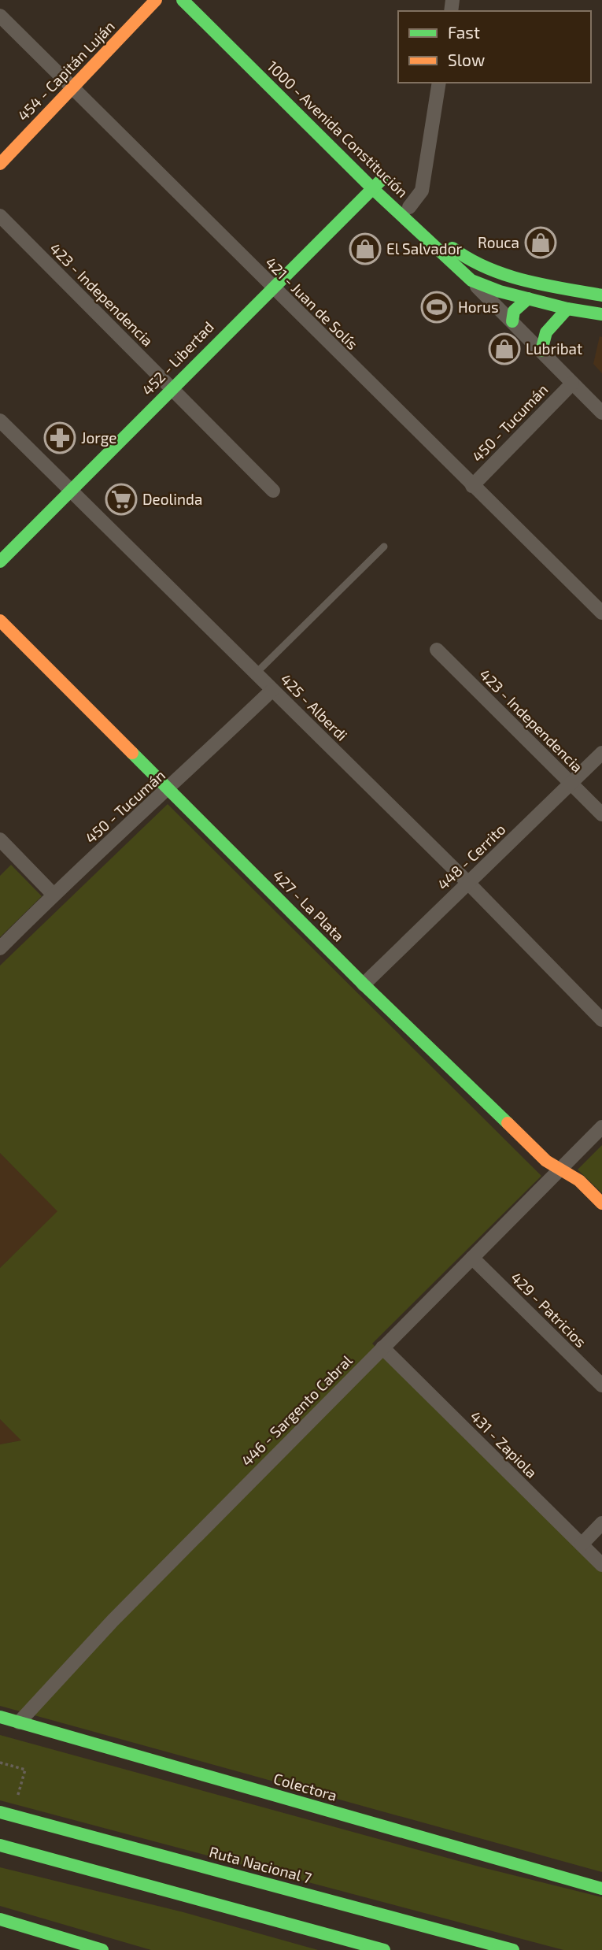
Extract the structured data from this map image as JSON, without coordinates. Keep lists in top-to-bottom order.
{
  "streets": {
    "main road": [
      "454 - Capitán Luján",
      "1000 - Avenida Constitución",
      "452 - Libertad",
      "427 - La Plata",
      "Colectora",
      "Ruta Nacional 7"
    ],
    "street": [
      "423 - Independencia",
      "421 - Juan de Solís",
      "450 - Tucumán",
      "425 - Alberdi",
      "448 - Cerrito",
      "429 - Patricios",
      "446 - Sargento Cabral",
      "431 - Zapiola"
    ]
  },
  "crossings": [
    ["454 - Capitán Luján", "421 - Juan de Solís"],
    ["1000 - Avenida Constitución", "452 - Libertad"],
    ["423 - Independencia", "452 - Libertad"],
    ["423 - Independencia", "448 - Cerrito"],
    ["421 - Juan de Solís", "452 - Libertad"],
    ["421 - Juan de Solís", "450 - Tucumán"],
    ["452 - Libertad", "425 - Alberdi"],
    ["450 - Tucumán", "425 - Alberdi"],
    ["450 - Tucumán", "427 - La Plata"],
    ["425 - Alberdi", "448 - Cerrito"],
    ["448 - Cerrito", "427 - La Plata"],
    ["427 - La Plata", "446 - Sargento Cabral"],
    ["429 - Patricios", "446 - Sargento Cabral"],
    ["446 - Sargento Cabral", "431 - Zapiola"],
    ["446 - Sargento Cabral", "Colectora"]
  ],
  "places": {
    "shop": ["Rouca", "El Salvador", "Lubribat"],
    "sports": ["Horus"],
    "pharmacy": ["Jorge"],
    "supermarket": ["Deolinda"]
  },
  "legend": ["Fast", "Slow"]
}
